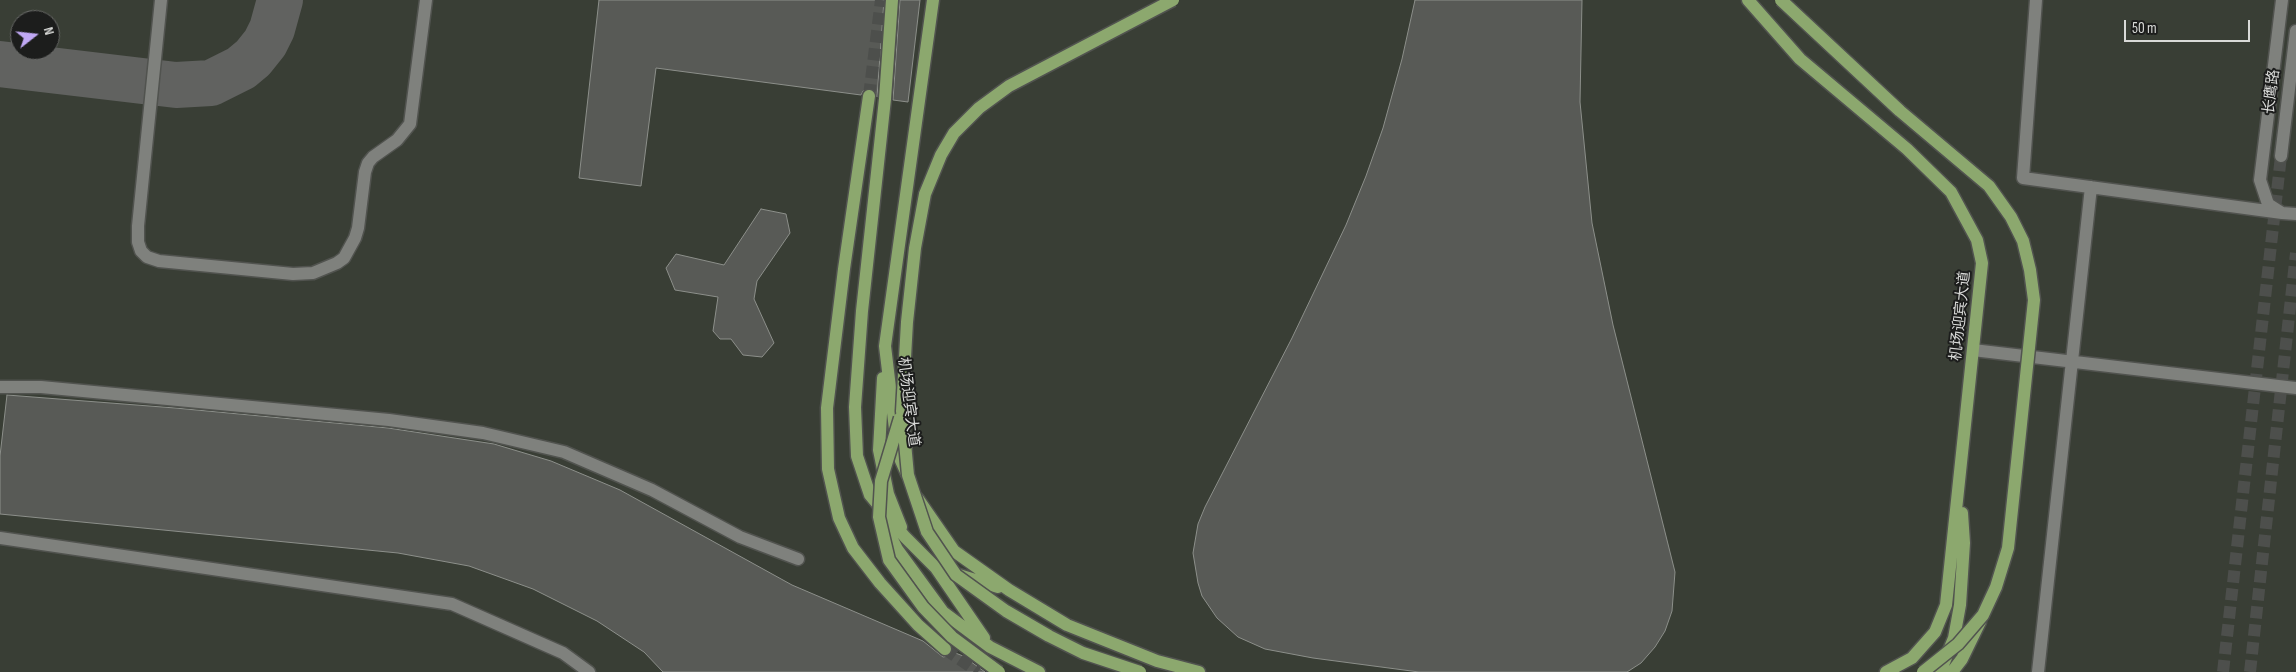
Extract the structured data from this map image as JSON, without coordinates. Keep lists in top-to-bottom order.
{
  "streets": {
    "main road": ["机场迎宾大道"],
    "street": ["长鹰路"]
  },
  "scale_bar": "50 m",
  "north": "right"
}
